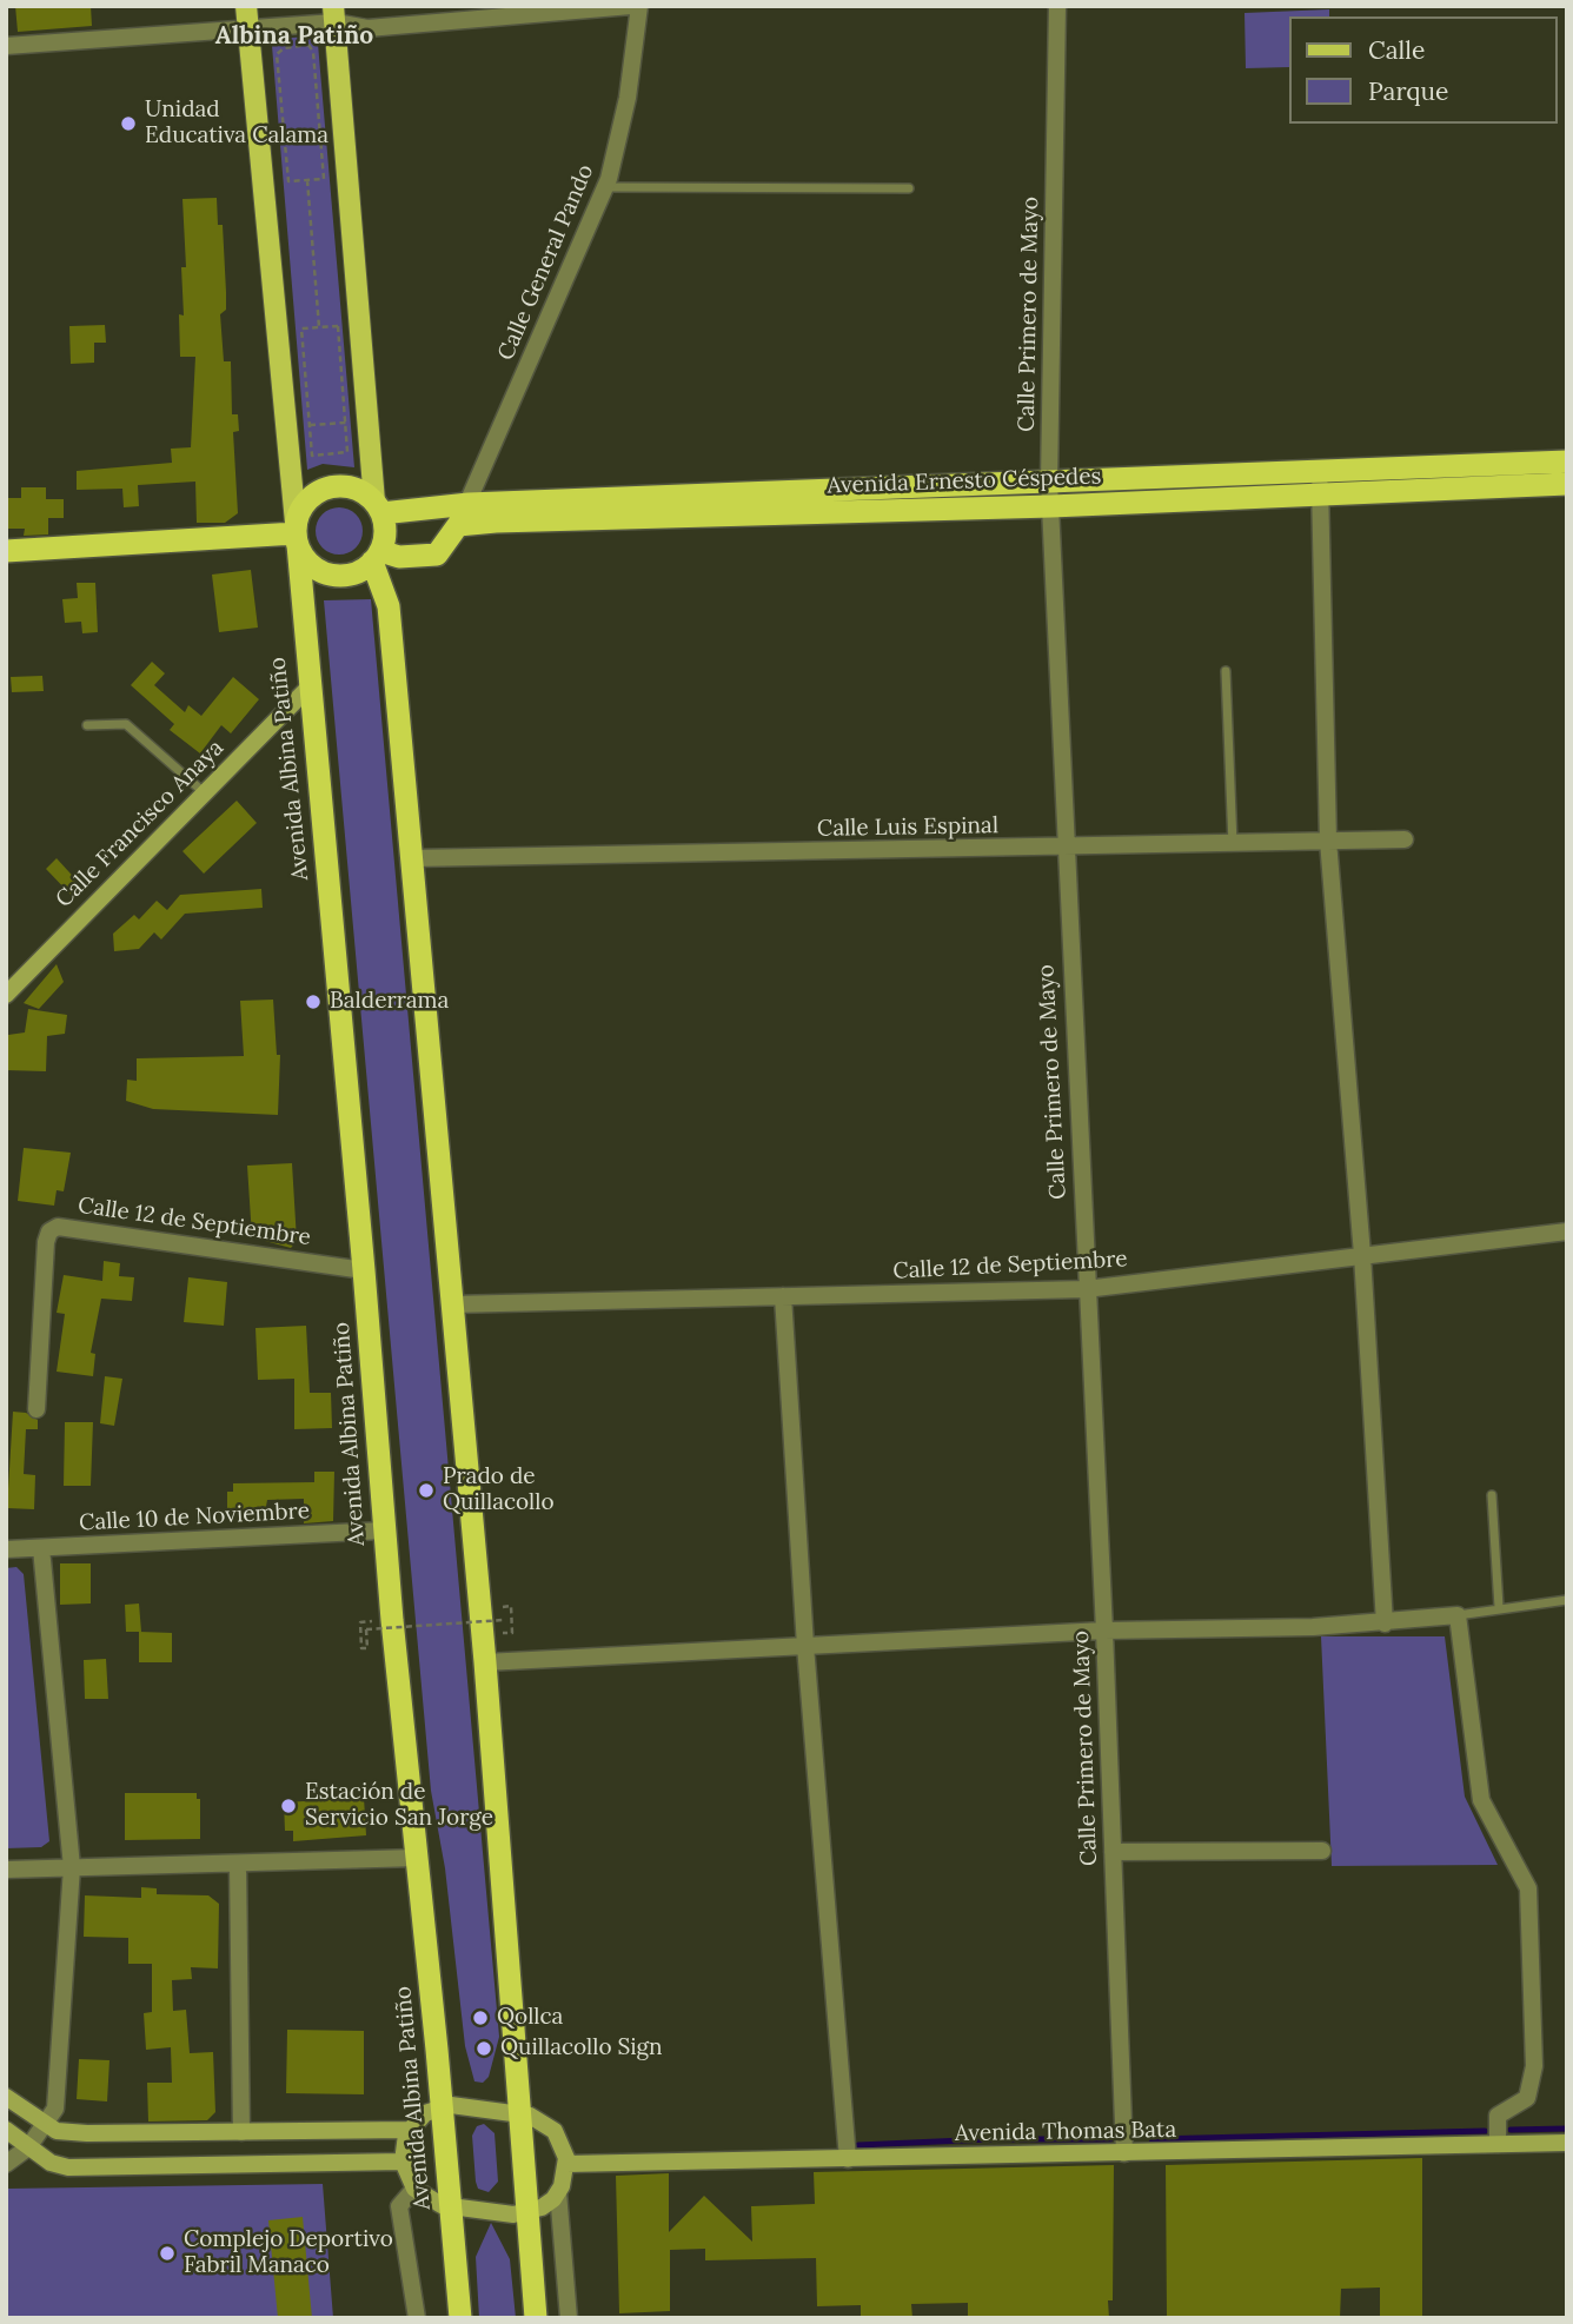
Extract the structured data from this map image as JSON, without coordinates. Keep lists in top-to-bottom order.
{
  "streets": {
    "highway": ["Avenida Ernesto Céspedes", "Avenida Albina Patiño"],
    "main road": ["Calle Francisco Anaya", "Avenida Thomas Bata"],
    "street": [
      "Calle General Pando",
      "Calle Primero de Mayo",
      "Calle Luis Espinal",
      "Calle 12 de Septiembre",
      "Calle 10 de Noviembre"
    ]
  },
  "crossings": [
    ["Calle General Pando", "Avenida Ernesto Céspedes"],
    ["Calle Primero de Mayo", "Avenida Ernesto Céspedes"],
    ["Calle Primero de Mayo", "Calle Luis Espinal"],
    ["Calle Primero de Mayo", "Calle 12 de Septiembre"],
    ["Calle Primero de Mayo", "Avenida Thomas Bata"],
    ["Avenida Ernesto Céspedes", "Avenida Albina Patiño"],
    ["Avenida Albina Patiño", "Calle Francisco Anaya"],
    ["Avenida Albina Patiño", "Calle 12 de Septiembre"],
    ["Avenida Albina Patiño", "Calle 10 de Noviembre"]
  ],
  "districts": ["Albina Patiño"],
  "places": [
    "Unidad Educativa Calama",
    "Balderrama",
    "Prado de Quillacollo",
    "Estación de Servicio San Jorge",
    "Qollca",
    "Quillacollo Sign",
    "Complejo Deportivo Fabril Manaco"
  ],
  "legend": ["Calle", "Parque"]
}
